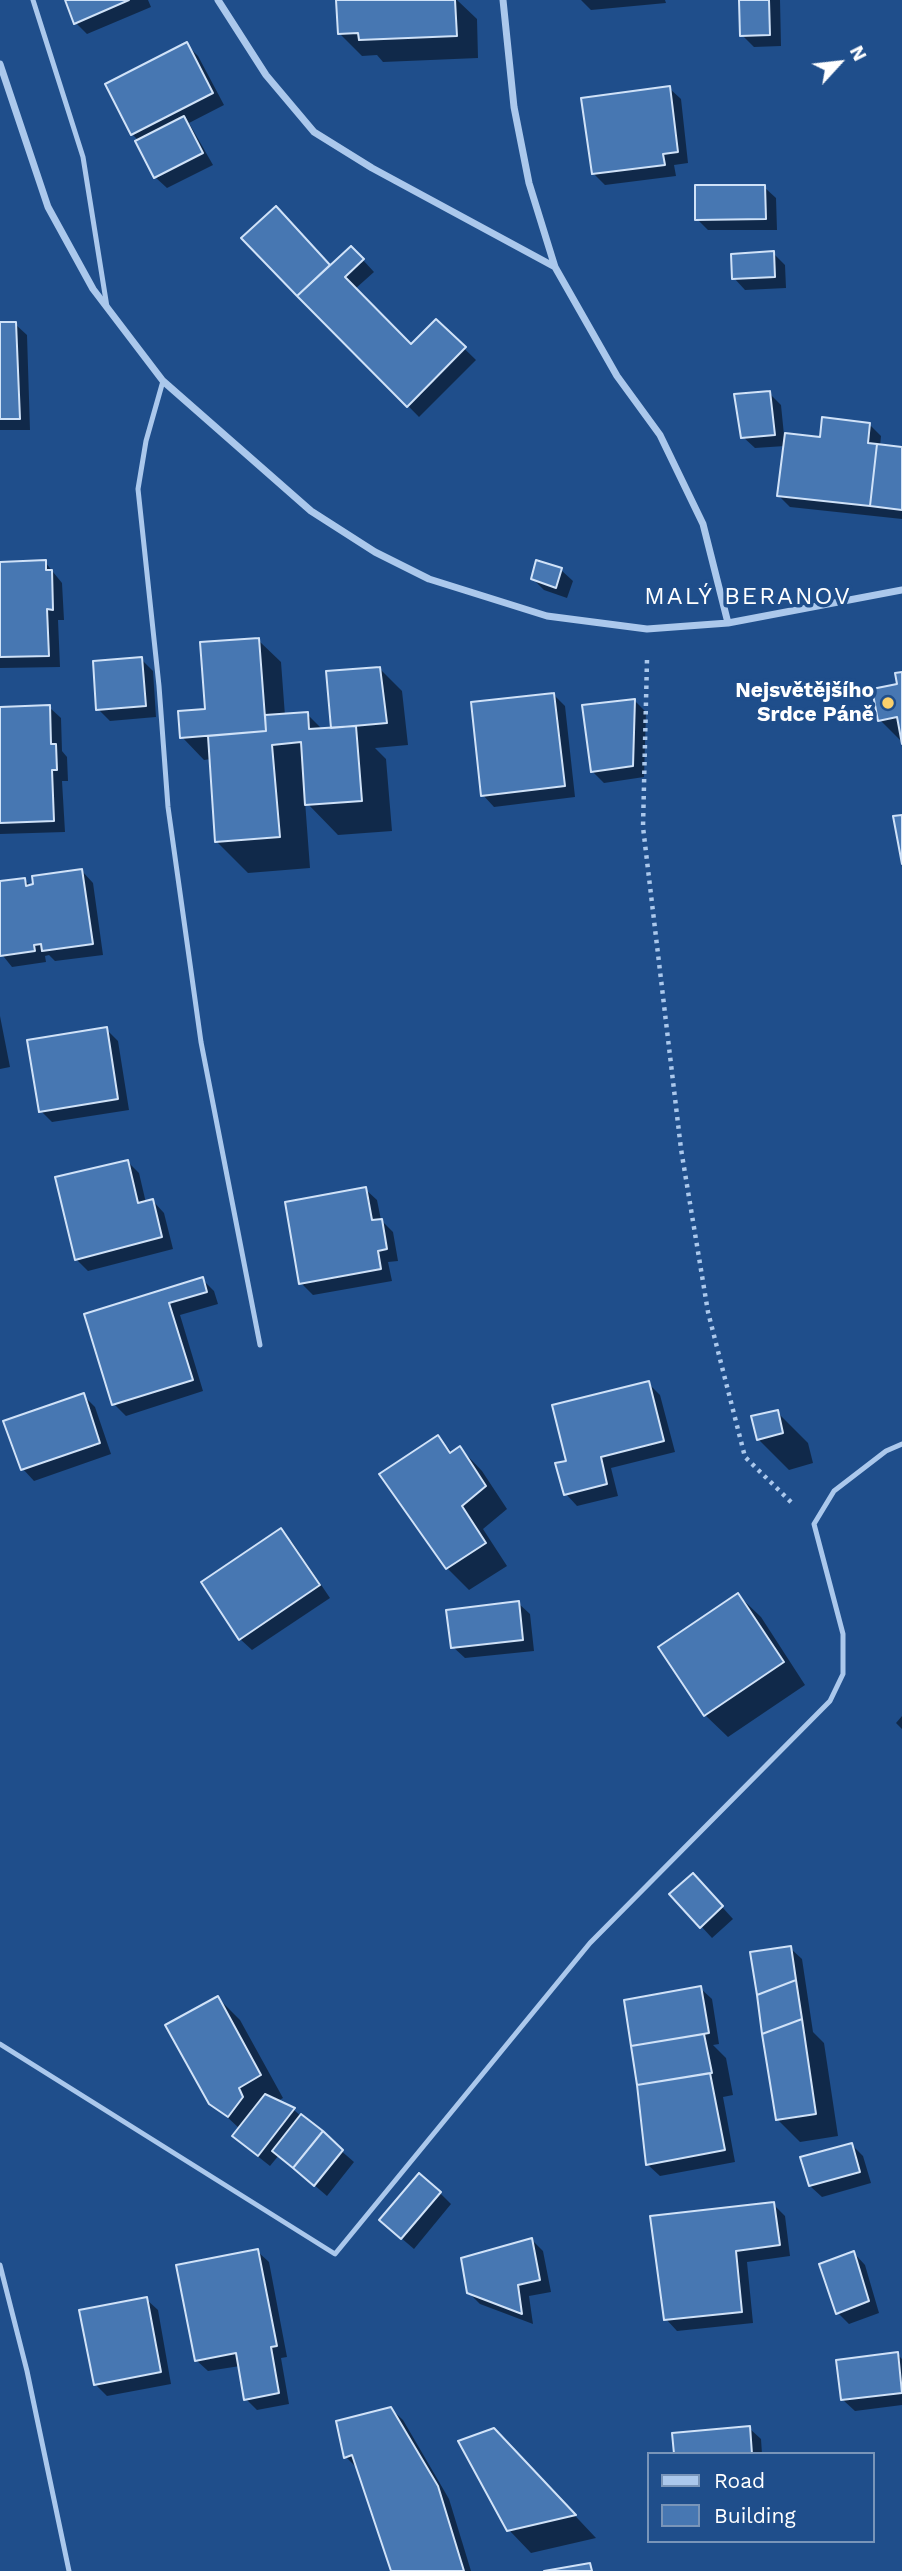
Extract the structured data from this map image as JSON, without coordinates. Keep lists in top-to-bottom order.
{
  "districts": ["MALÝ BERANOV"],
  "places": ["Nejsvětějšího Srdce Páně"],
  "legend": ["Road", "Building"],
  "north": "top right"
}
